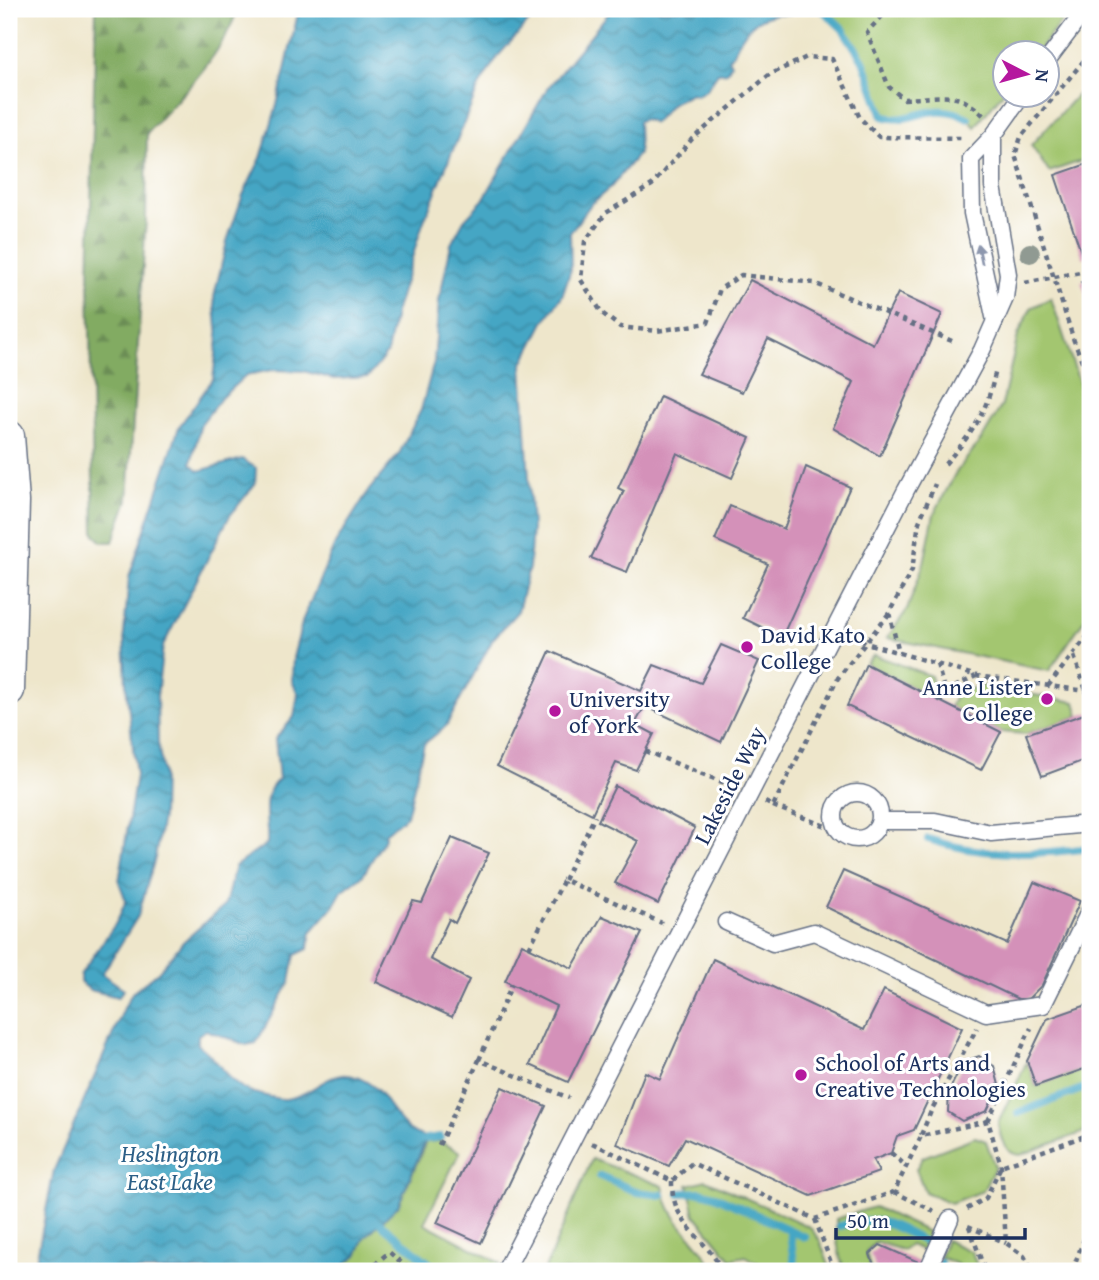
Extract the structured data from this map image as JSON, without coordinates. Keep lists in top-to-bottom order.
{
  "streets": {
    "lane": ["Lakeside Way"]
  },
  "water": ["Heslington East Lake"],
  "places": [
    "David Kato College",
    "Anne Lister College",
    "University of York",
    "School of Arts and Creative Technologies"
  ],
  "scale_bar": "50 m",
  "north": "right"
}
